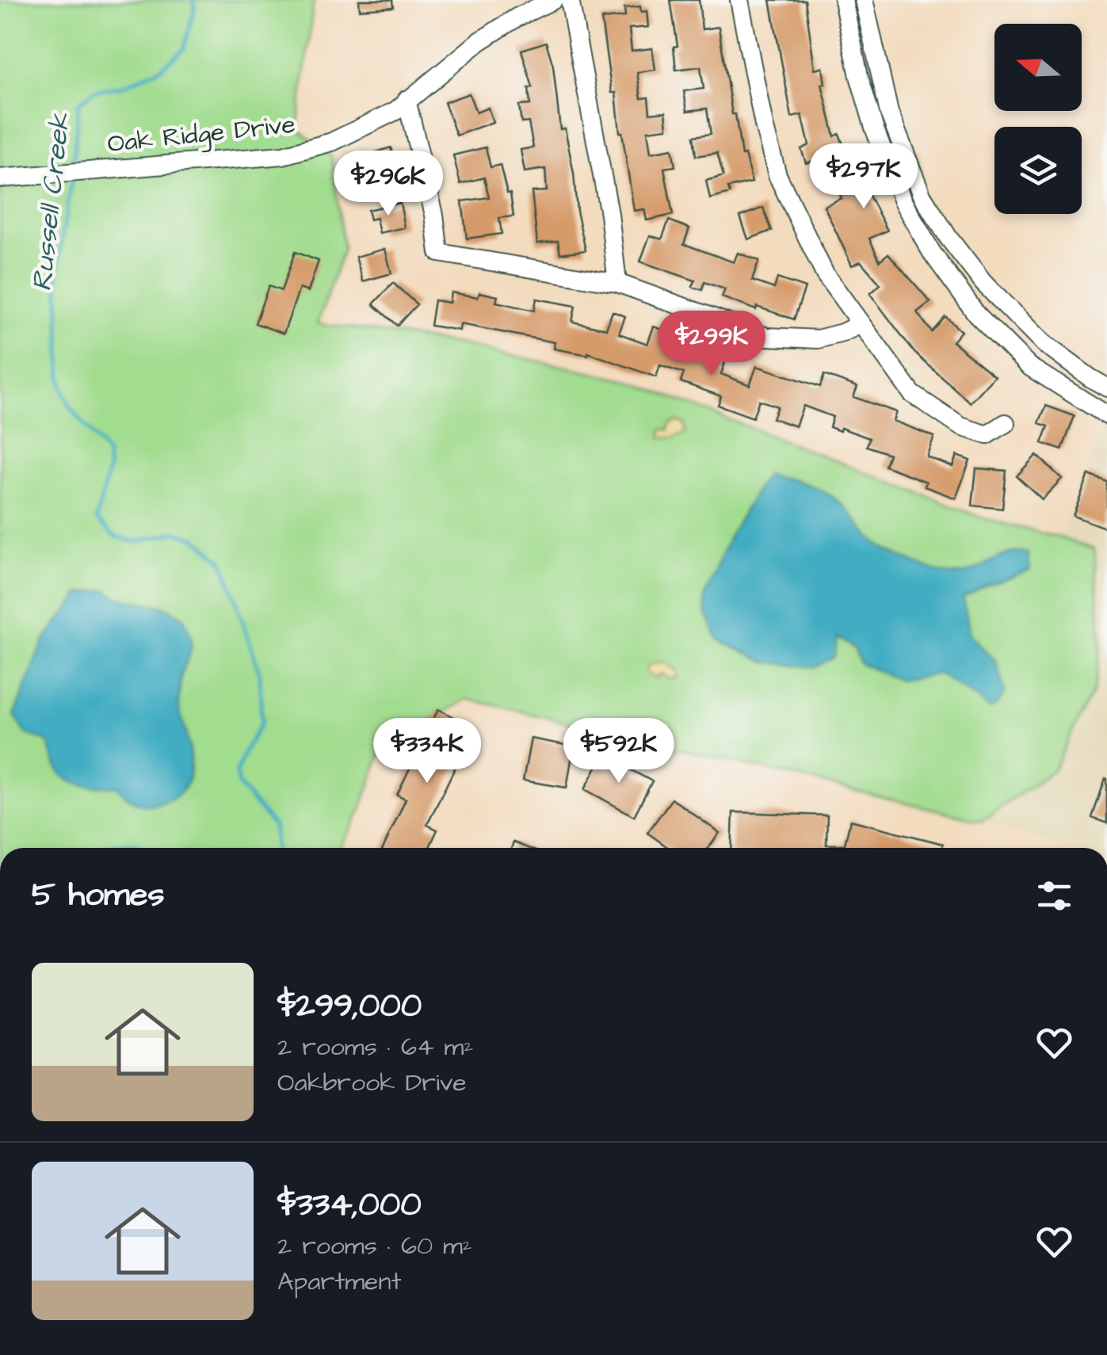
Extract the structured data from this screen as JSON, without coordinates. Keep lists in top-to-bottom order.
{
  "streets": {
    "street": ["Oak Ridge Drive"]
  },
  "water": ["Russell Creek"],
  "north": "left",
  "page": {
    "price": [
      "$297K",
      "$296K",
      "$299K",
      "$334K",
      "$592K"
    ],
    "heading": "5 homes",
    "list": [
      {
        "name": "$299,000",
        "note": "2 rooms · 64 m² · Oakbrook Drive"
      },
      {
        "name": "$334,000",
        "note": "2 rooms · 60 m² · Apartment"
      }
    ]
  }
}
